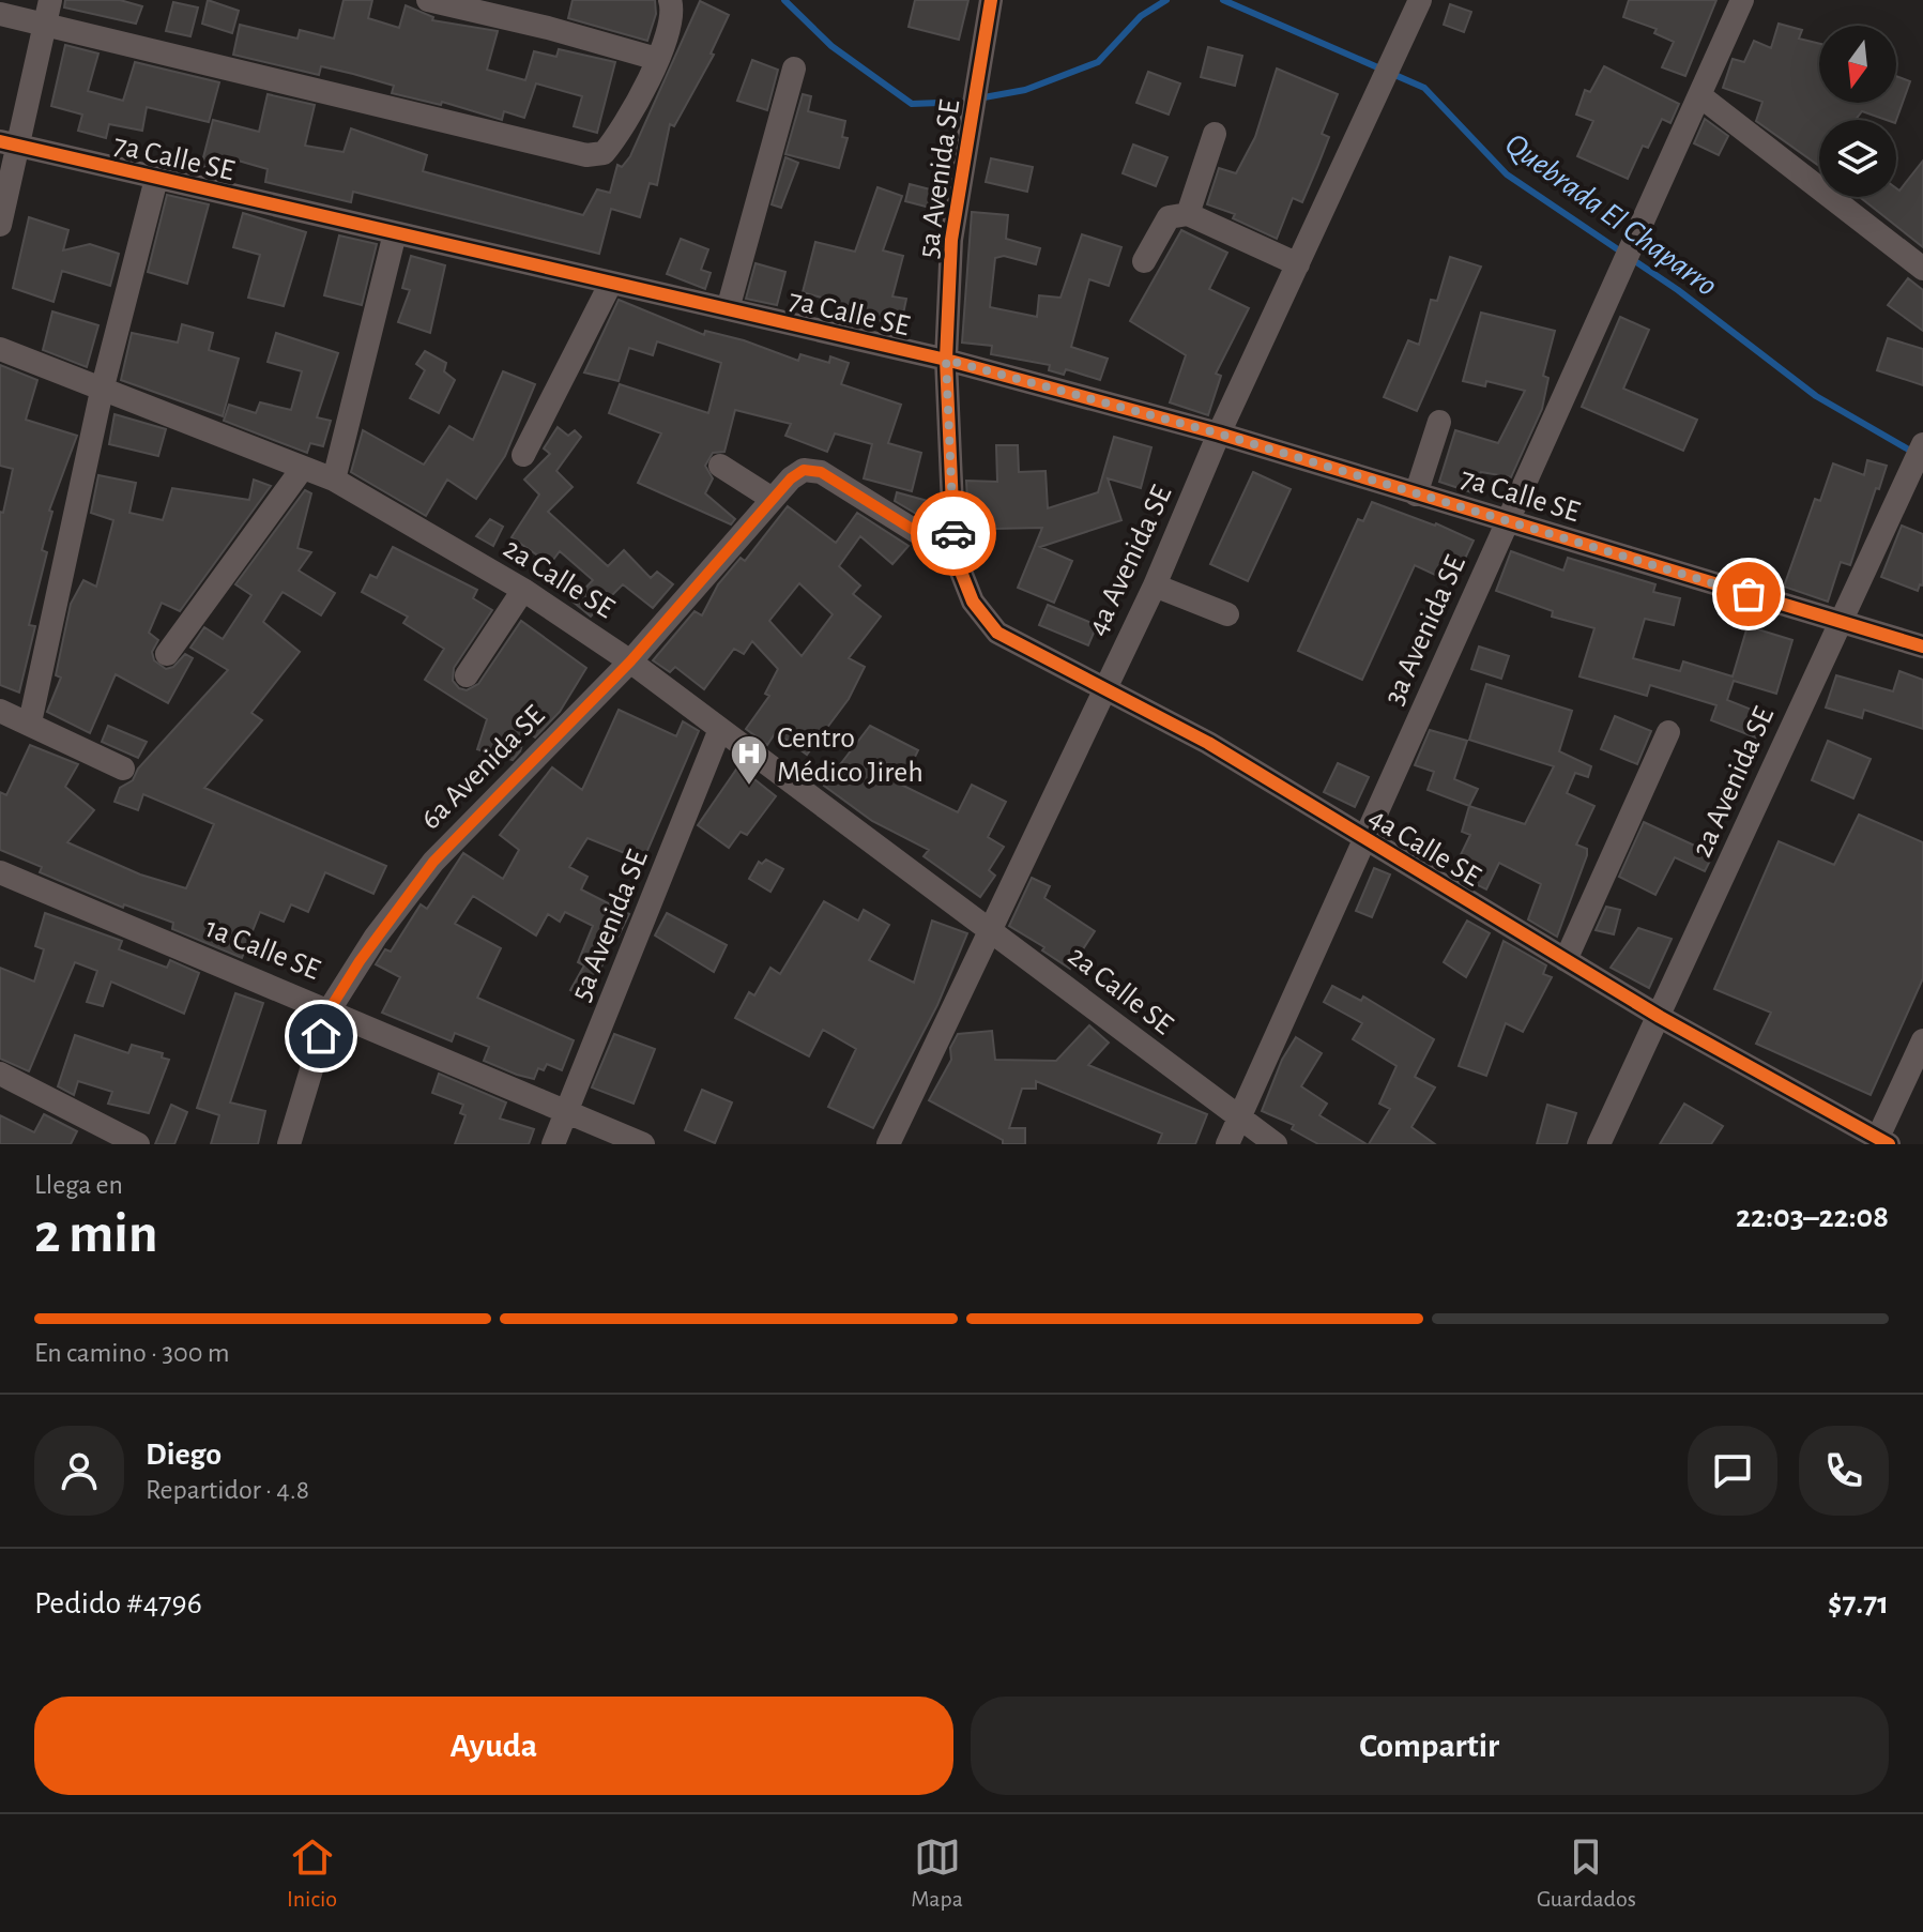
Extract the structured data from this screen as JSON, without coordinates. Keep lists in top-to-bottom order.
{
  "streets": {
    "street": [
      "7a Calle SE",
      "5a Avenida SE",
      "4a Avenida SE",
      "2a Calle SE",
      "3a Avenida SE",
      "6a Avenida SE",
      "2a Avenida SE",
      "4a Calle SE",
      "1a Calle SE"
    ]
  },
  "crossings": [
    ["7a Calle SE", "5a Avenida SE"],
    ["7a Calle SE", "4a Avenida SE"],
    ["7a Calle SE", "3a Avenida SE"],
    ["7a Calle SE", "2a Avenida SE"],
    ["5a Avenida SE", "2a Calle SE"],
    ["5a Avenida SE", "6a Avenida SE"],
    ["5a Avenida SE", "4a Calle SE"],
    ["5a Avenida SE", "1a Calle SE"],
    ["4a Avenida SE", "2a Calle SE"],
    ["4a Avenida SE", "4a Calle SE"],
    ["2a Calle SE", "3a Avenida SE"],
    ["2a Calle SE", "6a Avenida SE"],
    ["3a Avenida SE", "4a Calle SE"],
    ["6a Avenida SE", "4a Calle SE"],
    ["6a Avenida SE", "1a Calle SE"],
    ["2a Avenida SE", "4a Calle SE"]
  ],
  "water": ["Quebrada El Chaparro"],
  "places": {
    "hospital": ["Centro Médico Jireh"]
  },
  "north": "bottom",
  "page": {
    "heading": ["2 min", "Llega en", "22:03–22:08"],
    "panel": [
      "Diego",
      "Repartidor · 4.8",
      "Pedido #4796",
      "$7.71"
    ],
    "bar": "En camino · 300 m",
    "buttons": ["Ayuda", "Compartir"],
    "tabs": ["Inicio", "Mapa", "Guardados"]
  }
}
